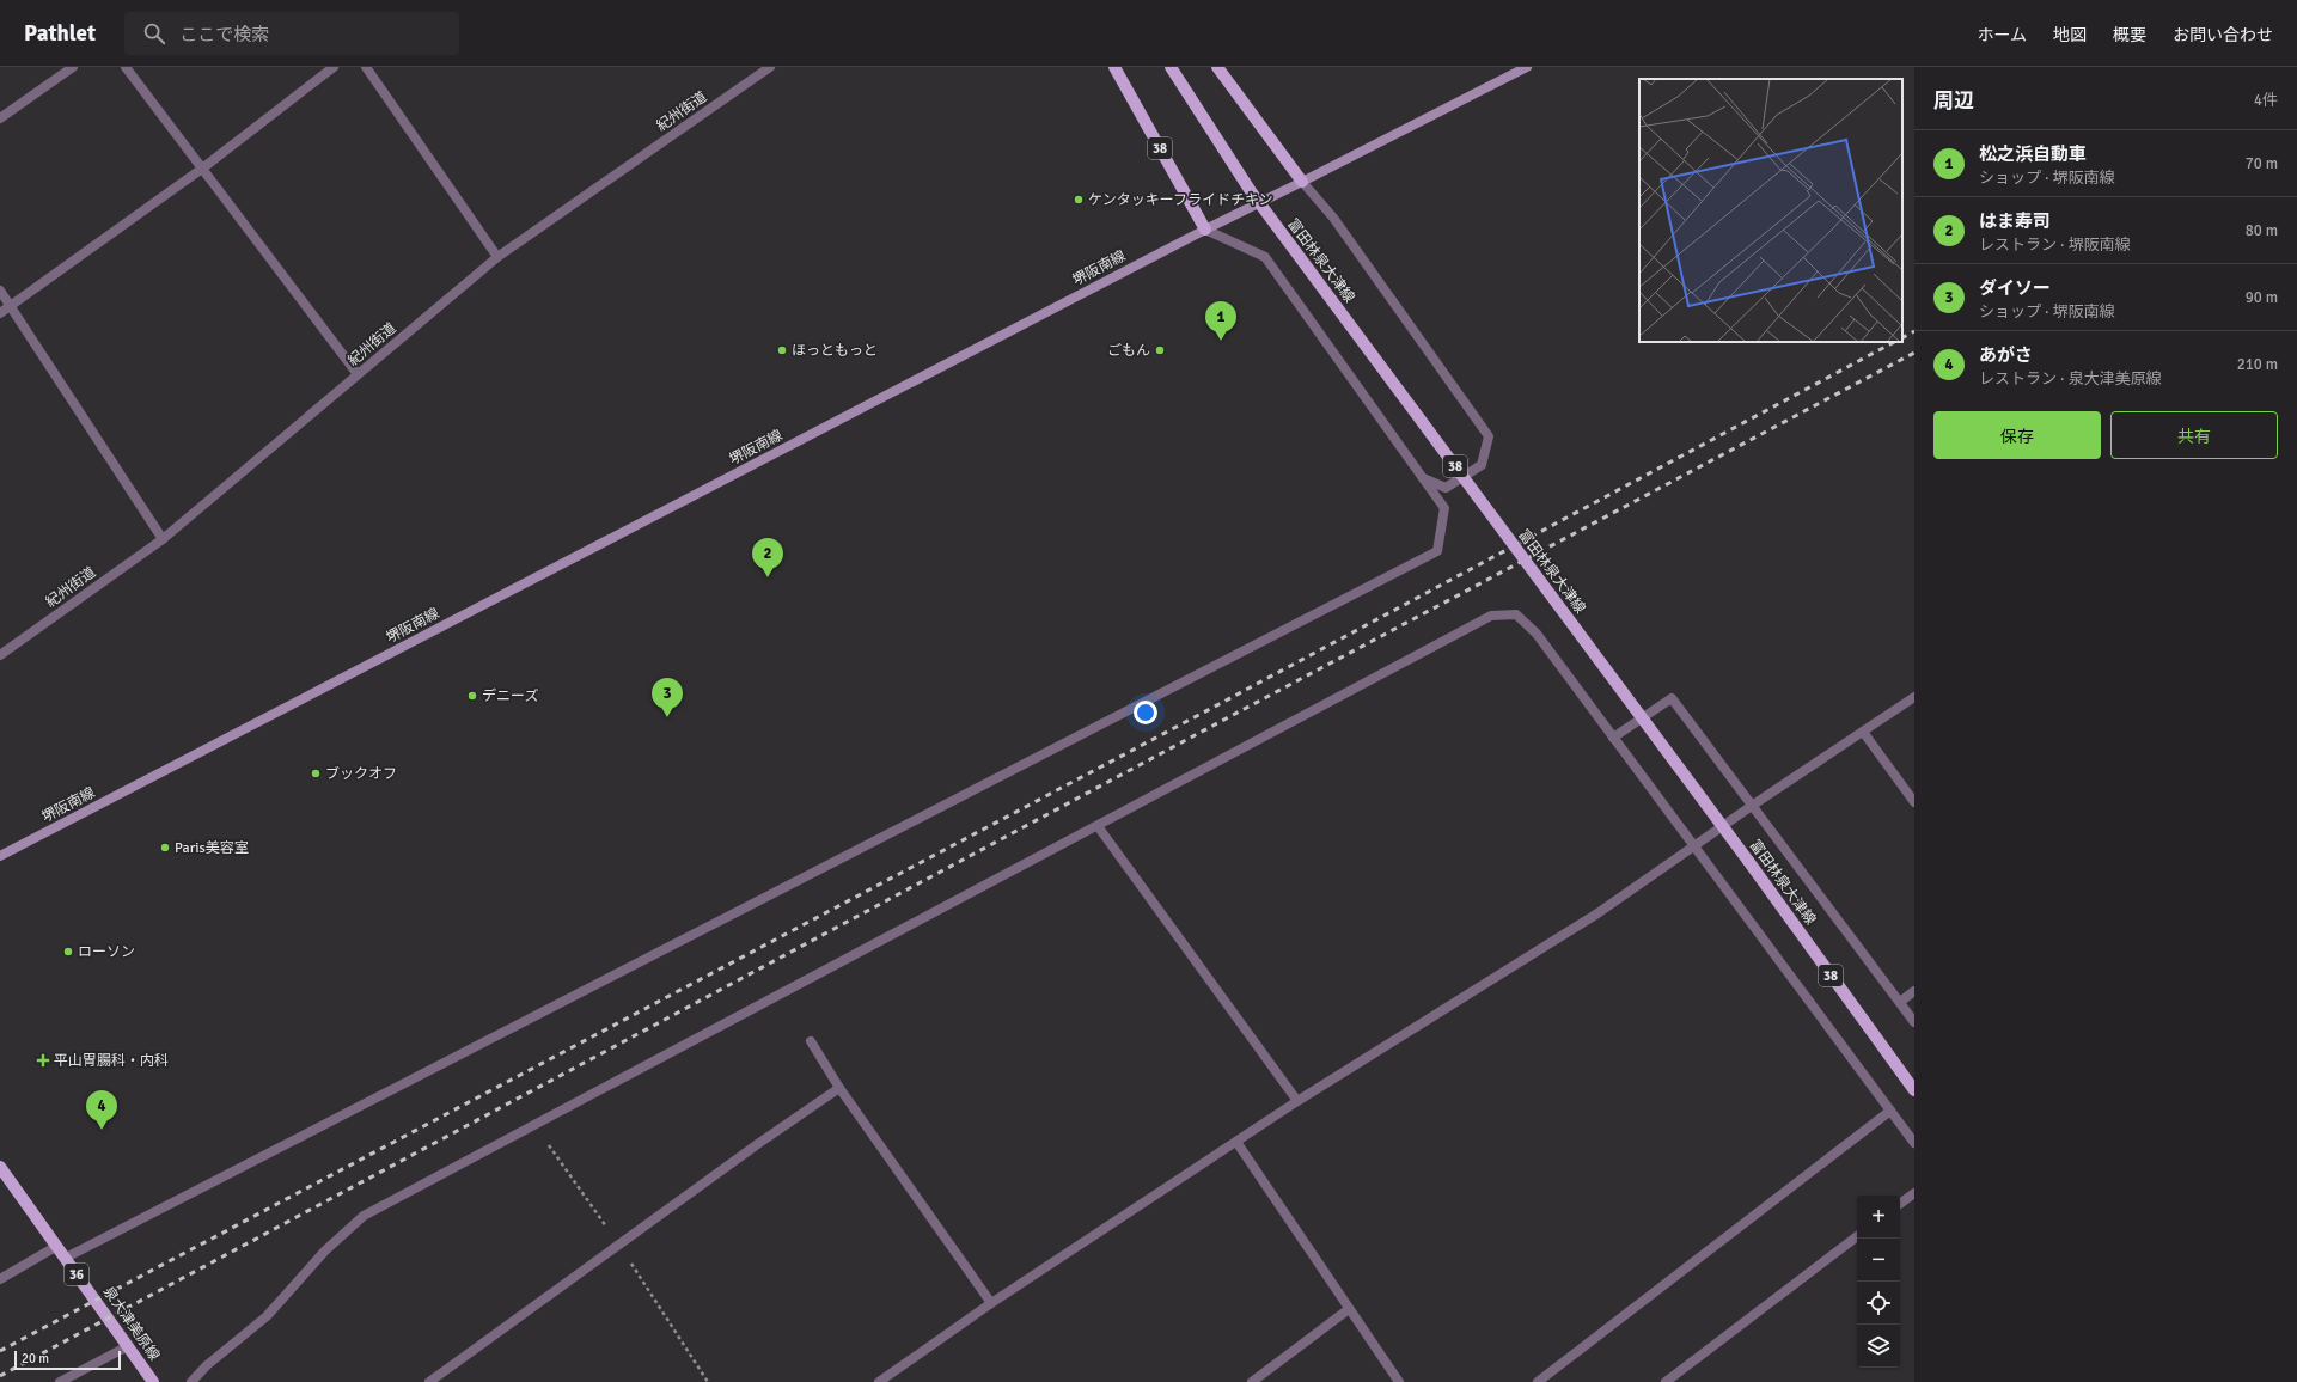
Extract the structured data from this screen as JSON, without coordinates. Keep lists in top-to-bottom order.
{
  "streets": {
    "main road": [
      "38",
      "富田林泉大津線",
      "堺阪南線",
      "36",
      "泉大津美原線"
    ],
    "street": ["紀州街道"]
  },
  "crossings": [
    ["38", "堺阪南線"]
  ],
  "places": {
    "other": [
      "ケンタッキーフライドチキン",
      "ほっともっと",
      "ごもん",
      "デニーズ",
      "ブックオフ",
      "Paris美容室",
      "ローソン"
    ],
    "health": ["平山胃腸科・内科"]
  },
  "scale_bar": "20 m",
  "page": {
    "header": "Pathlet",
    "search": "ここで検索",
    "nav": [
      "ホーム",
      "地図",
      "概要",
      "お問い合わせ"
    ],
    "heading": ["周辺", "4件"],
    "list": [
      {
        "mark": "1",
        "name": "松之浜自動車",
        "note": "ショップ · 堺阪南線",
        "value": "70 m"
      },
      {
        "mark": "2",
        "name": "はま寿司",
        "note": "レストラン · 堺阪南線",
        "value": "80 m"
      },
      {
        "mark": "3",
        "name": "ダイソー",
        "note": "ショップ · 堺阪南線",
        "value": "90 m"
      },
      {
        "mark": "4",
        "name": "あがさ",
        "note": "レストラン · 泉大津美原線",
        "value": "210 m"
      }
    ],
    "pins": [
      "1",
      "2",
      "3",
      "4"
    ],
    "buttons": ["保存", "共有"],
    "map_buttons": ["+", "−"],
    "scale": "20 m"
  }
}
